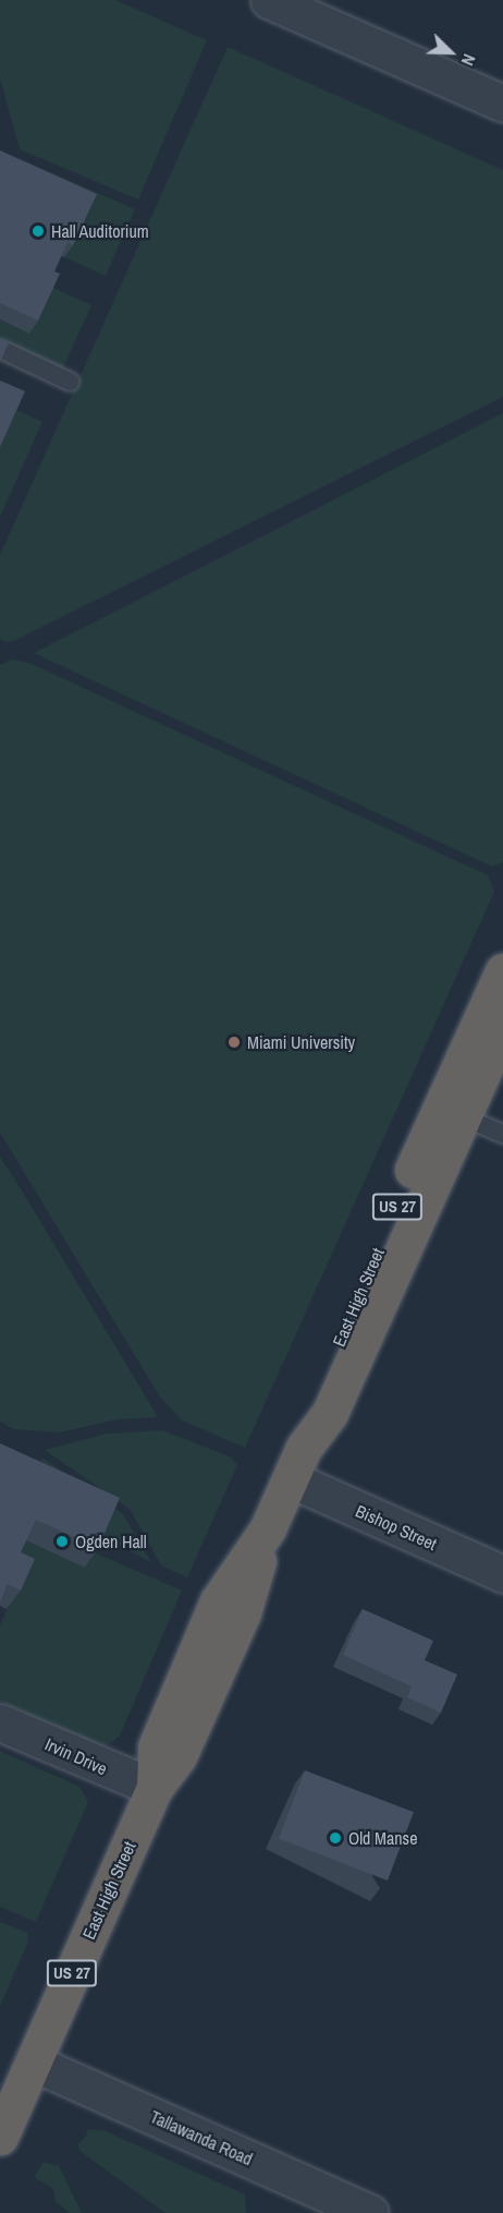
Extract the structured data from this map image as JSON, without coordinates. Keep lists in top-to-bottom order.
{
  "streets": {
    "highway": ["US 27", "East High Street"],
    "street": ["Bishop Street", "Irvin Drive", "Tallawanda Road"]
  },
  "crossings": [
    ["East High Street", "Bishop Street"],
    ["East High Street", "Irvin Drive"],
    ["East High Street", "Tallawanda Road"]
  ],
  "places": [
    "Hall Auditorium",
    "Miami University",
    "Ogden Hall",
    "Old Manse"
  ],
  "north": "bottom right"
}
